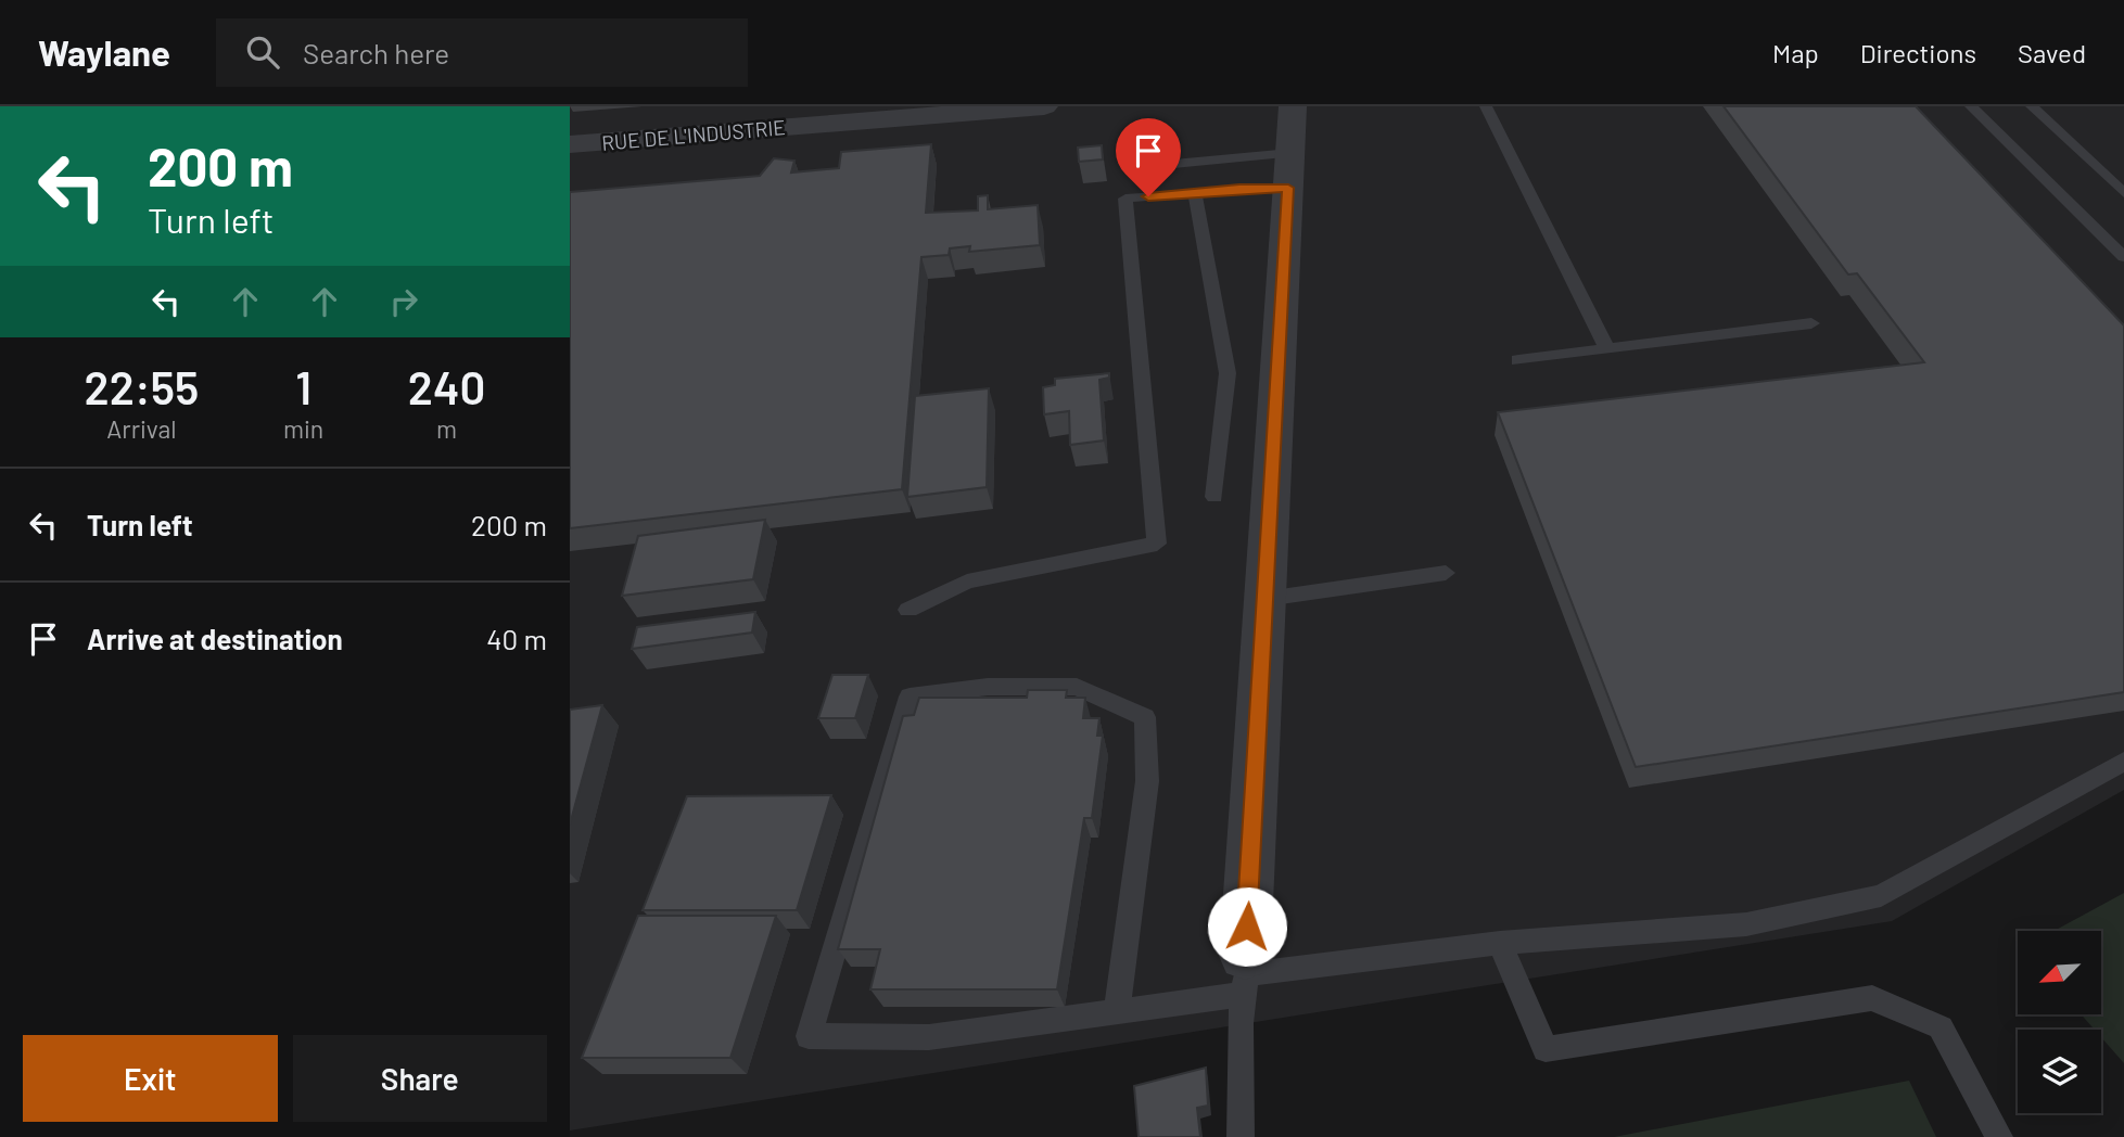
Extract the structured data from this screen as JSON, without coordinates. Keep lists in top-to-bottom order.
{
  "streets": {
    "street": ["RUE DE L'INDUSTRIE"]
  },
  "north": "bottom left",
  "page": {
    "header": "Waylane",
    "search": "Search here",
    "nav": ["Map", "Directions", "Saved"],
    "turn": ["200 m", "Turn left"],
    "eta": [
      "22:55",
      "Arrival",
      "1",
      "min",
      "240",
      "m"
    ],
    "list": [
      {
        "name": "Turn left",
        "value": "200 m"
      },
      {
        "name": "Arrive at destination",
        "value": "40 m"
      }
    ],
    "buttons": ["Exit", "Share"]
  }
}
